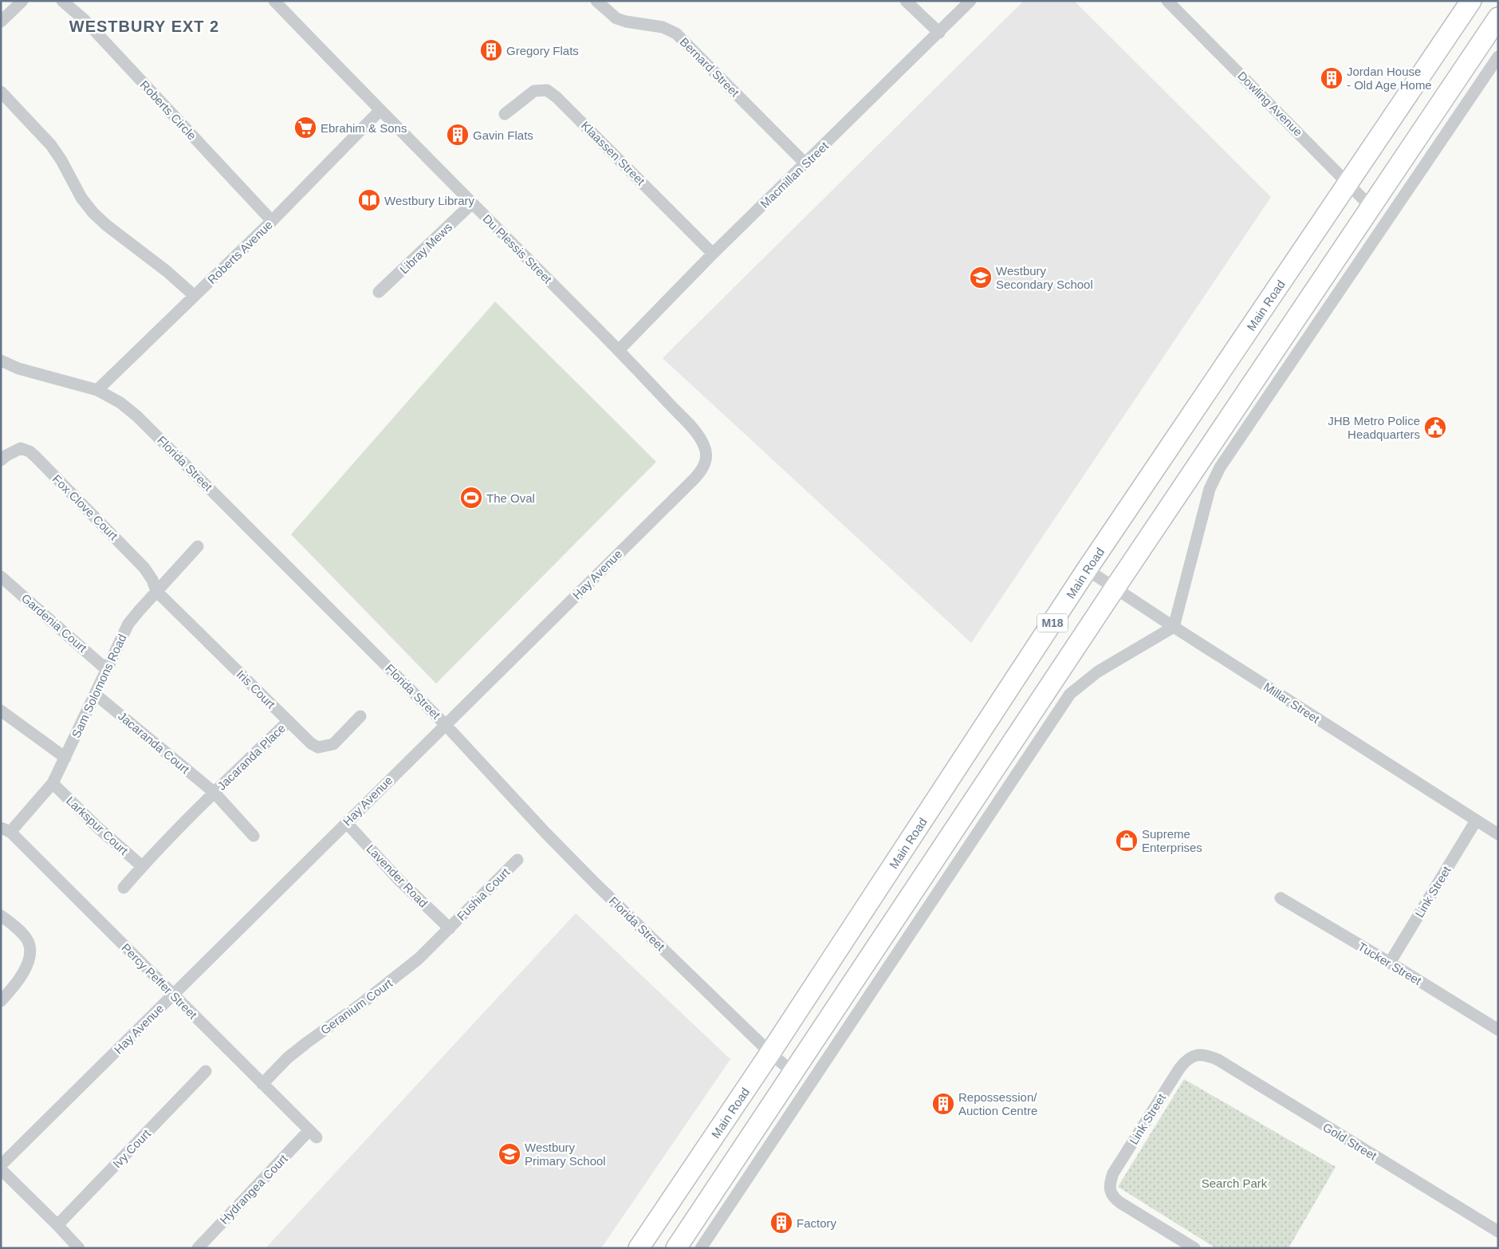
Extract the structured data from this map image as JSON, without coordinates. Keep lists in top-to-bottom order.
{
  "streets": {
    "main road": ["Main Road", "M18"],
    "street": [
      "Bernard Street",
      "Dowling Avenue",
      "Roberts Circle",
      "Klaassen Street",
      "Macmillan Street",
      "Libray Mews",
      "Du Plessis Street",
      "Roberts Avenue",
      "Florida Street",
      "Fox Clove Court",
      "Hay Avenue",
      "Gardenia Court",
      "Sam Solomons Road",
      "Iris Court",
      "Millar Street",
      "Jacaranda Court",
      "Jacaranda Place",
      "Larkspur Court",
      "Lavender Road",
      "Link Street",
      "Fushia Court",
      "Tucker Street",
      "Percy Peffer Street",
      "Geranium Court",
      "Gold Street",
      "Ivy Court",
      "Hydrangea Court"
    ]
  },
  "crossings": [
    ["Bernard Street", "Macmillan Street"],
    ["Dowling Avenue", "Main Road"],
    ["Dowling Avenue", "M18"],
    ["Roberts Circle", "Roberts Avenue"],
    ["Klaassen Street", "Macmillan Street"],
    ["Macmillan Street", "Du Plessis Street"],
    ["Libray Mews", "Du Plessis Street"],
    ["Du Plessis Street", "Roberts Avenue"],
    ["Du Plessis Street", "Hay Avenue"],
    ["Roberts Avenue", "Florida Street"],
    ["Main Road", "Florida Street"],
    ["Main Road", "Millar Street"],
    ["Florida Street", "Hay Avenue"],
    ["Florida Street", "M18"],
    ["Fox Clove Court", "Sam Solomons Road"],
    ["Fox Clove Court", "Iris Court"],
    ["Hay Avenue", "Lavender Road"],
    ["Hay Avenue", "Percy Peffer Street"],
    ["Gardenia Court", "Sam Solomons Road"],
    ["M18", "Millar Street"],
    ["Sam Solomons Road", "Iris Court"],
    ["Sam Solomons Road", "Jacaranda Court"],
    ["Sam Solomons Road", "Larkspur Court"],
    ["Sam Solomons Road", "Percy Peffer Street"],
    ["Iris Court", "Jacaranda Place"],
    ["Millar Street", "Link Street"],
    ["Jacaranda Court", "Jacaranda Place"],
    ["Lavender Road", "Fushia Court"],
    ["Lavender Road", "Geranium Court"],
    ["Link Street", "Tucker Street"],
    ["Link Street", "Gold Street"],
    ["Fushia Court", "Geranium Court"],
    ["Percy Peffer Street", "Geranium Court"],
    ["Percy Peffer Street", "Hydrangea Court"]
  ],
  "districts": ["WESTBURY EXT 2"],
  "parks": ["Search Park"],
  "places": {
    "building": [
      "Gregory Flats",
      "Jordan House - Old Age Home",
      "Gavin Flats",
      "Repossession/ Auction Centre",
      "Factory"
    ],
    "supermarket": ["Ebrahim & Sons"],
    "library": ["Westbury Library"],
    "school or university": ["Westbury Secondary School", "Westbury Primary School"],
    "public building": ["JHB Metro Police Headquarters"],
    "sports": ["The Oval"],
    "shop": ["Supreme Enterprises"]
  }
}
